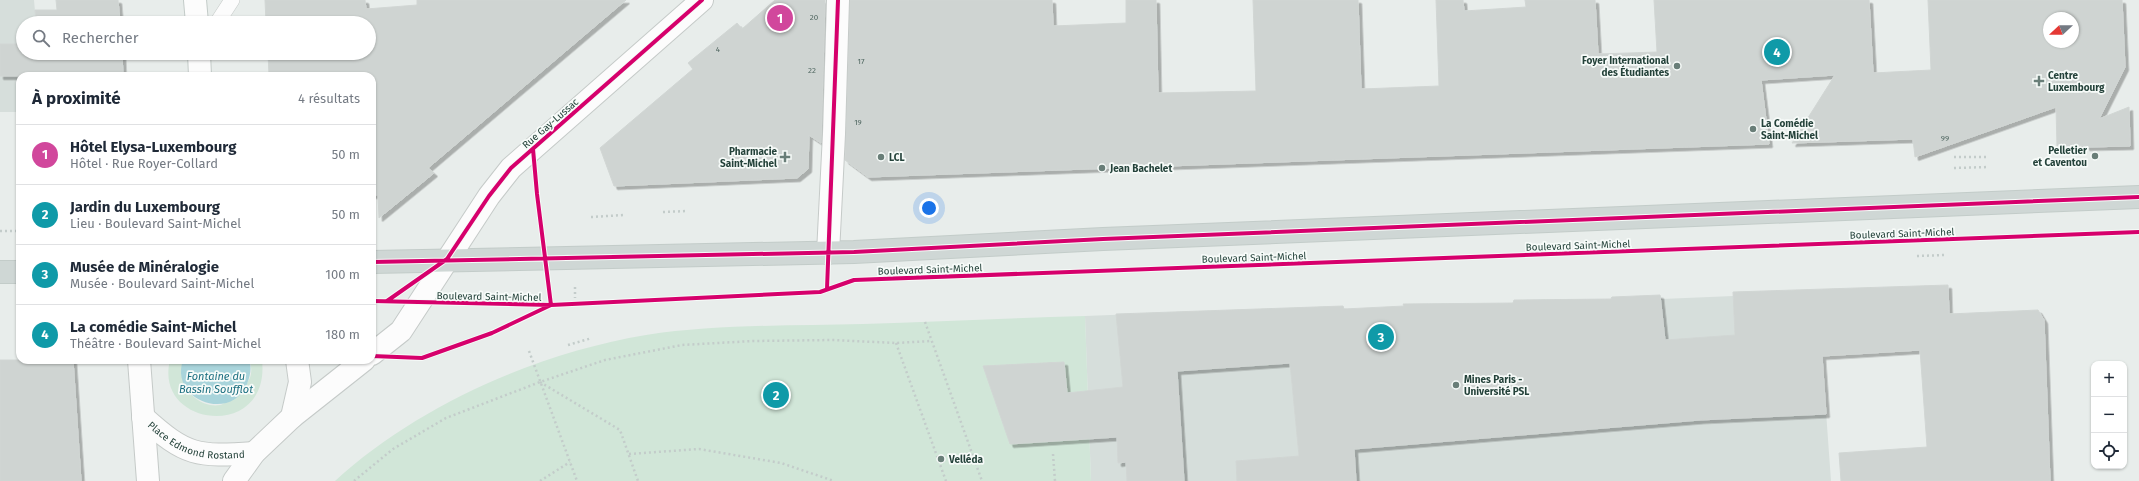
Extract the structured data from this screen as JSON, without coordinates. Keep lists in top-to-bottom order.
{
  "streets": {
    "main road": ["Boulevard Saint-Michel"],
    "street": ["Rue Gay-Lussac", "Place Edmond Rostand"]
  },
  "crossings": [
    ["Rue Gay-Lussac", "Boulevard Saint-Michel"]
  ],
  "water": ["Fontaine du Bassin Soufflot"],
  "places": {
    "other": [
      "Foyer International des Étudiantes",
      "La Comédie Saint-Michel",
      "Pelletier et Caventou",
      "LCL",
      "Jean Bachelet",
      "Mines Paris - Université PSL",
      "Velléda"
    ],
    "health": ["Centre Luxembourg", "Pharmacie Saint-Michel"]
  },
  "house_numbers": [
    "20",
    "4",
    "17",
    "22",
    "19",
    "99"
  ],
  "north": "left",
  "page": {
    "pins": [
      "1",
      "4",
      "3",
      "2"
    ],
    "search": "Rechercher",
    "heading": ["À proximité", "4 résultats"],
    "list": [
      {
        "mark": "1",
        "name": "Hôtel Elysa-Luxembourg",
        "note": "Hôtel · Rue Royer-Collard",
        "value": "50 m"
      },
      {
        "mark": "2",
        "name": "Jardin du Luxembourg",
        "note": "Lieu · Boulevard Saint-Michel",
        "value": "50 m"
      },
      {
        "mark": "3",
        "name": "Musée de Minéralogie",
        "note": "Musée · Boulevard Saint-Michel",
        "value": "100 m"
      },
      {
        "mark": "4",
        "name": "La comédie Saint-Michel",
        "note": "Théâtre · Boulevard Saint-Michel",
        "value": "180 m"
      }
    ],
    "map_buttons": ["+", "−"]
  }
}
